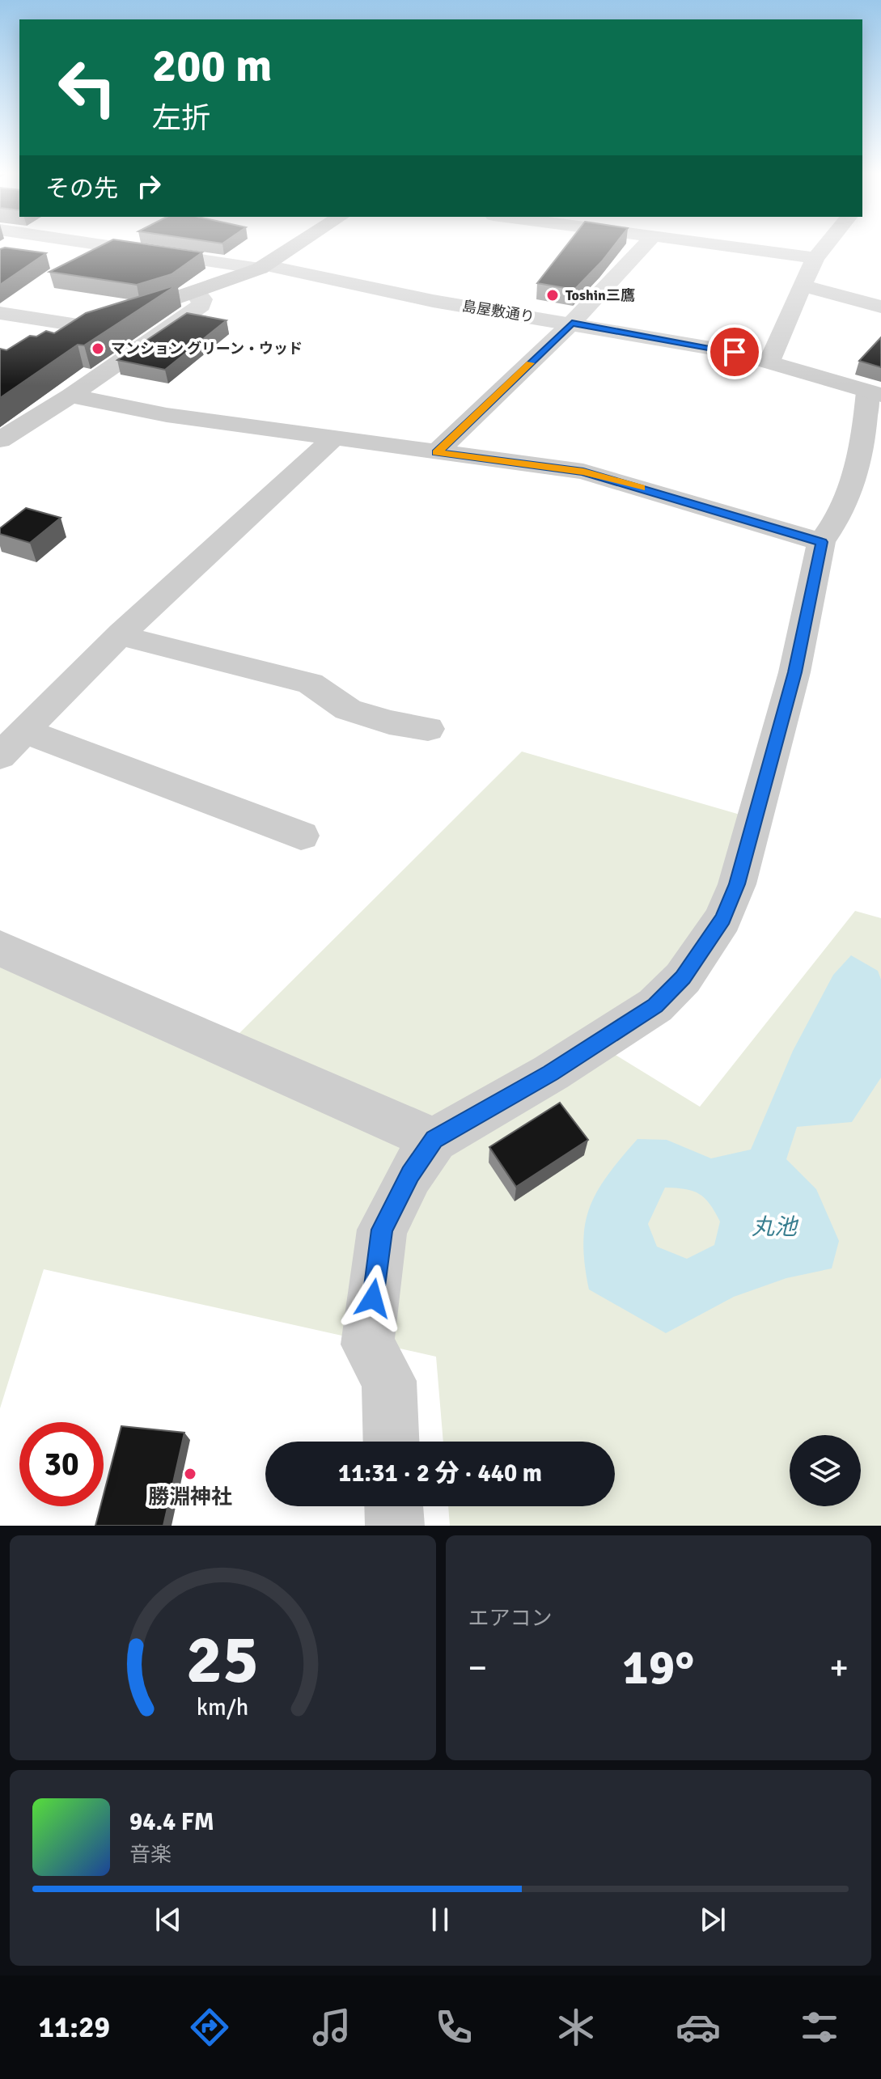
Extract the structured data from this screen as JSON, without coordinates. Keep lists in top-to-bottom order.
{
  "streets": {
    "street": ["島屋敷通り"]
  },
  "water": ["丸池"],
  "places": ["Toshin三鷹", "マンション グリーン・ウッド", "勝淵神社"],
  "page": {
    "turn": ["200 m", "左折"],
    "then": "その先",
    "limit": "30",
    "trip": "11:31 · 2 分 · 440 m",
    "tile": "エアコン",
    "heat": ["−", "19°", "+"],
    "song": ["94.4 FM", "音楽"],
    "tabs": "11:29",
    "gauge": ["25", "km/h"]
  }
}
